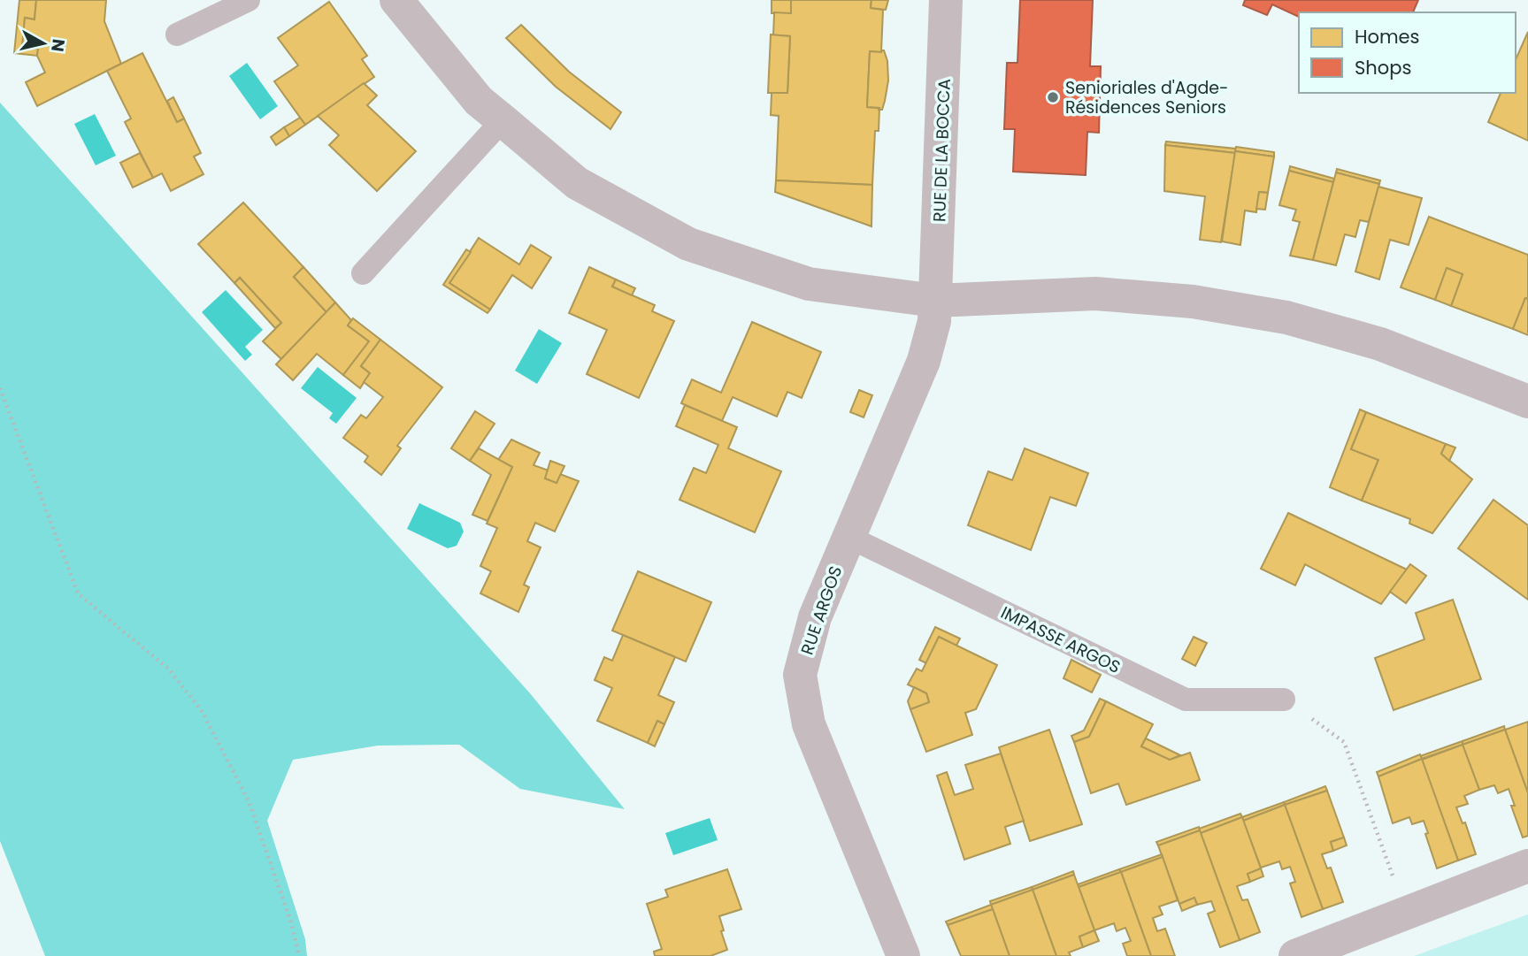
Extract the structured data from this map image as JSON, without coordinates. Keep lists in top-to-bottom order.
{
  "streets": {
    "street": ["RUE DE LA BOCCA", "RUE ARGOS"],
    "lane": ["IMPASSE ARGOS"]
  },
  "crossings": [
    ["RUE DE LA BOCCA", "RUE ARGOS"],
    ["RUE ARGOS", "IMPASSE ARGOS"]
  ],
  "places": ["Senioriales d'Agde- Résidences Seniors"],
  "legend": ["Homes", "Shops"],
  "north": "right"
}
